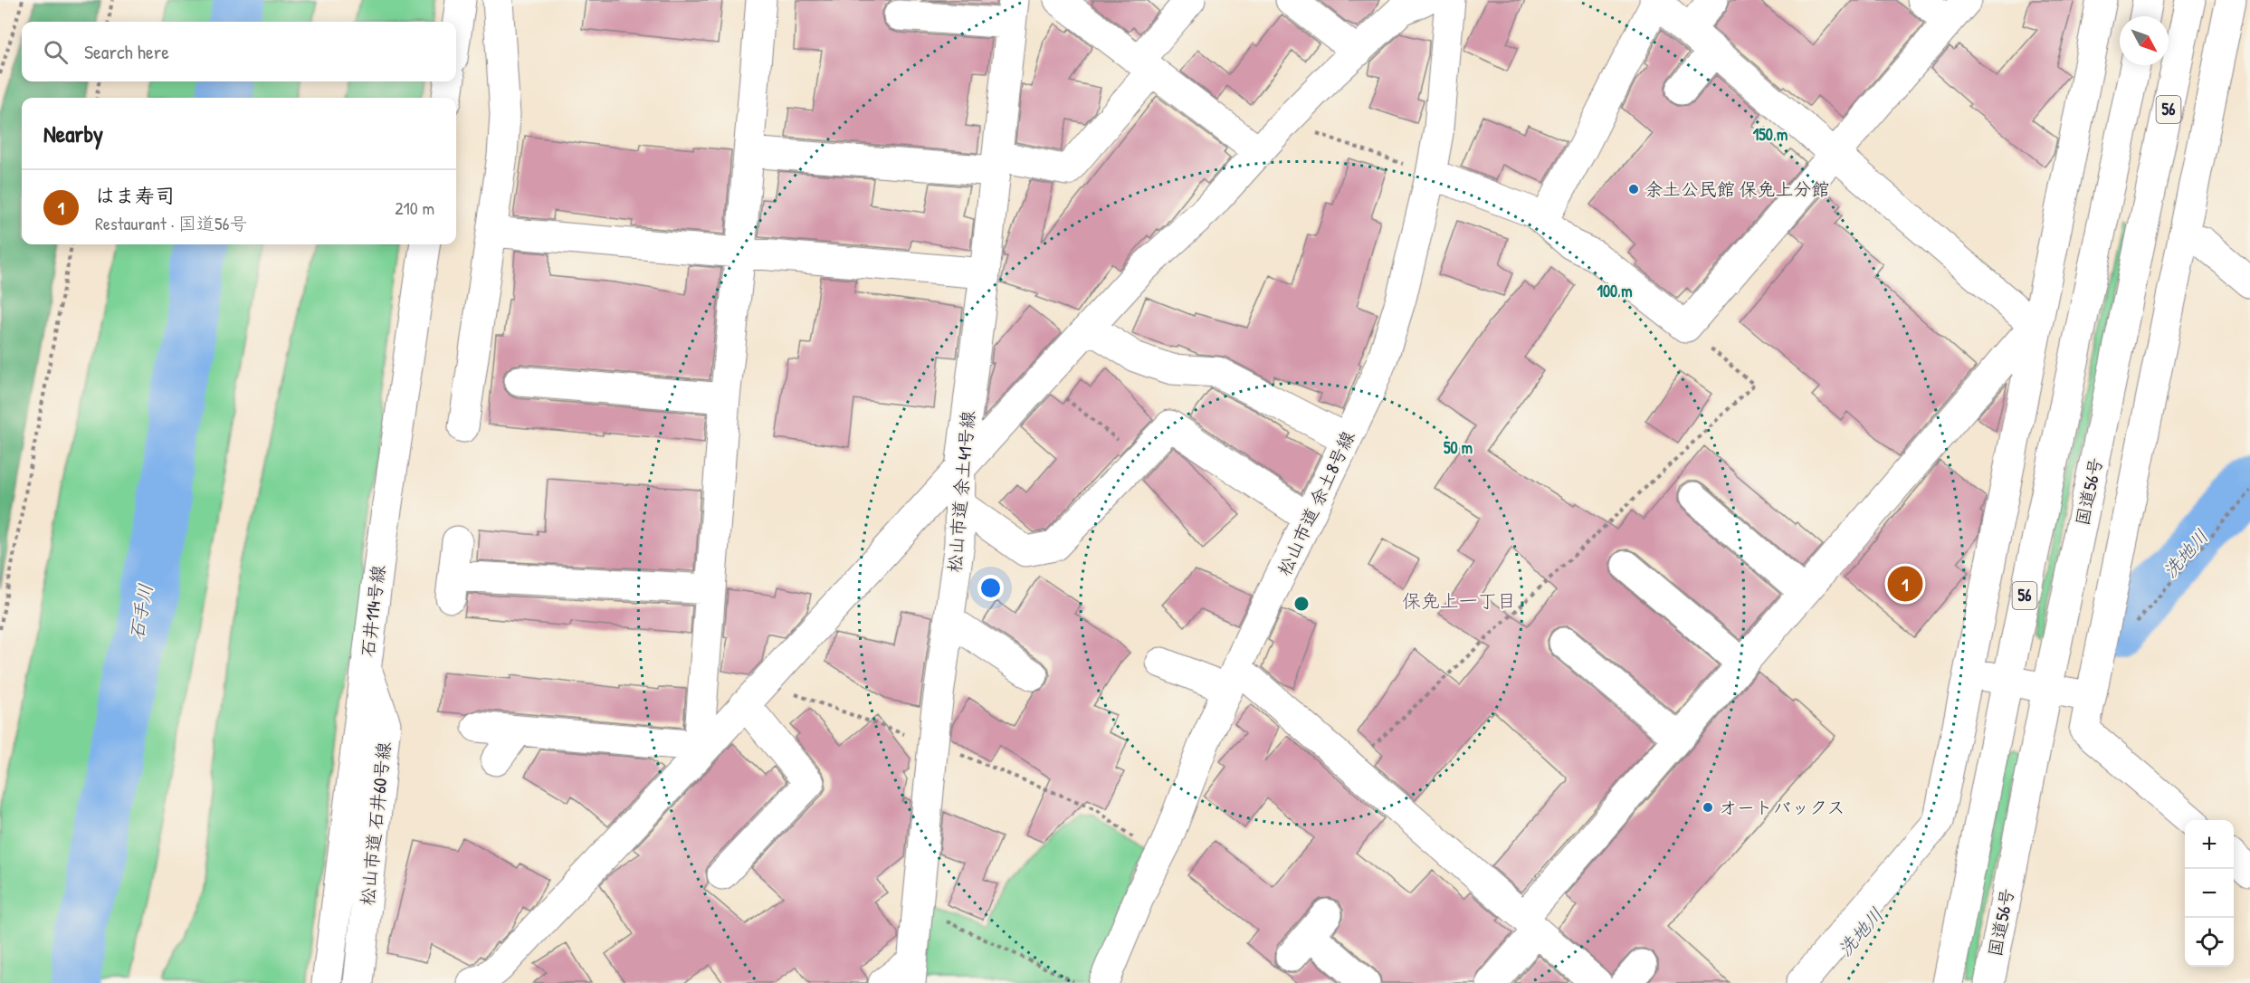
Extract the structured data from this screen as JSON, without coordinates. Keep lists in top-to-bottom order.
{
  "streets": {
    "main road": [
      "56",
      "松山市道 余土41号線",
      "国道56号",
      "松山市道 余土8号線",
      "石井114号線",
      "松山市道 石井60号線"
    ]
  },
  "crossings": [
    ["石井114号線", "松山市道 石井60号線"]
  ],
  "districts": ["保免上一丁目"],
  "water": ["洗地川", "石手川"],
  "places": ["余土公民館 保免上分館", "オートバックス"],
  "north": "bottom right",
  "page": {
    "search": "Search here",
    "heading": "Nearby",
    "list": [
      {
        "mark": "1",
        "name": "はま寿司",
        "note": "Restaurant · 国道56号",
        "value": "210 m"
      }
    ],
    "pins": "1",
    "map_buttons": ["+", "−"]
  },
  "rings": ["150 m", "100 m", "50 m"]
}
